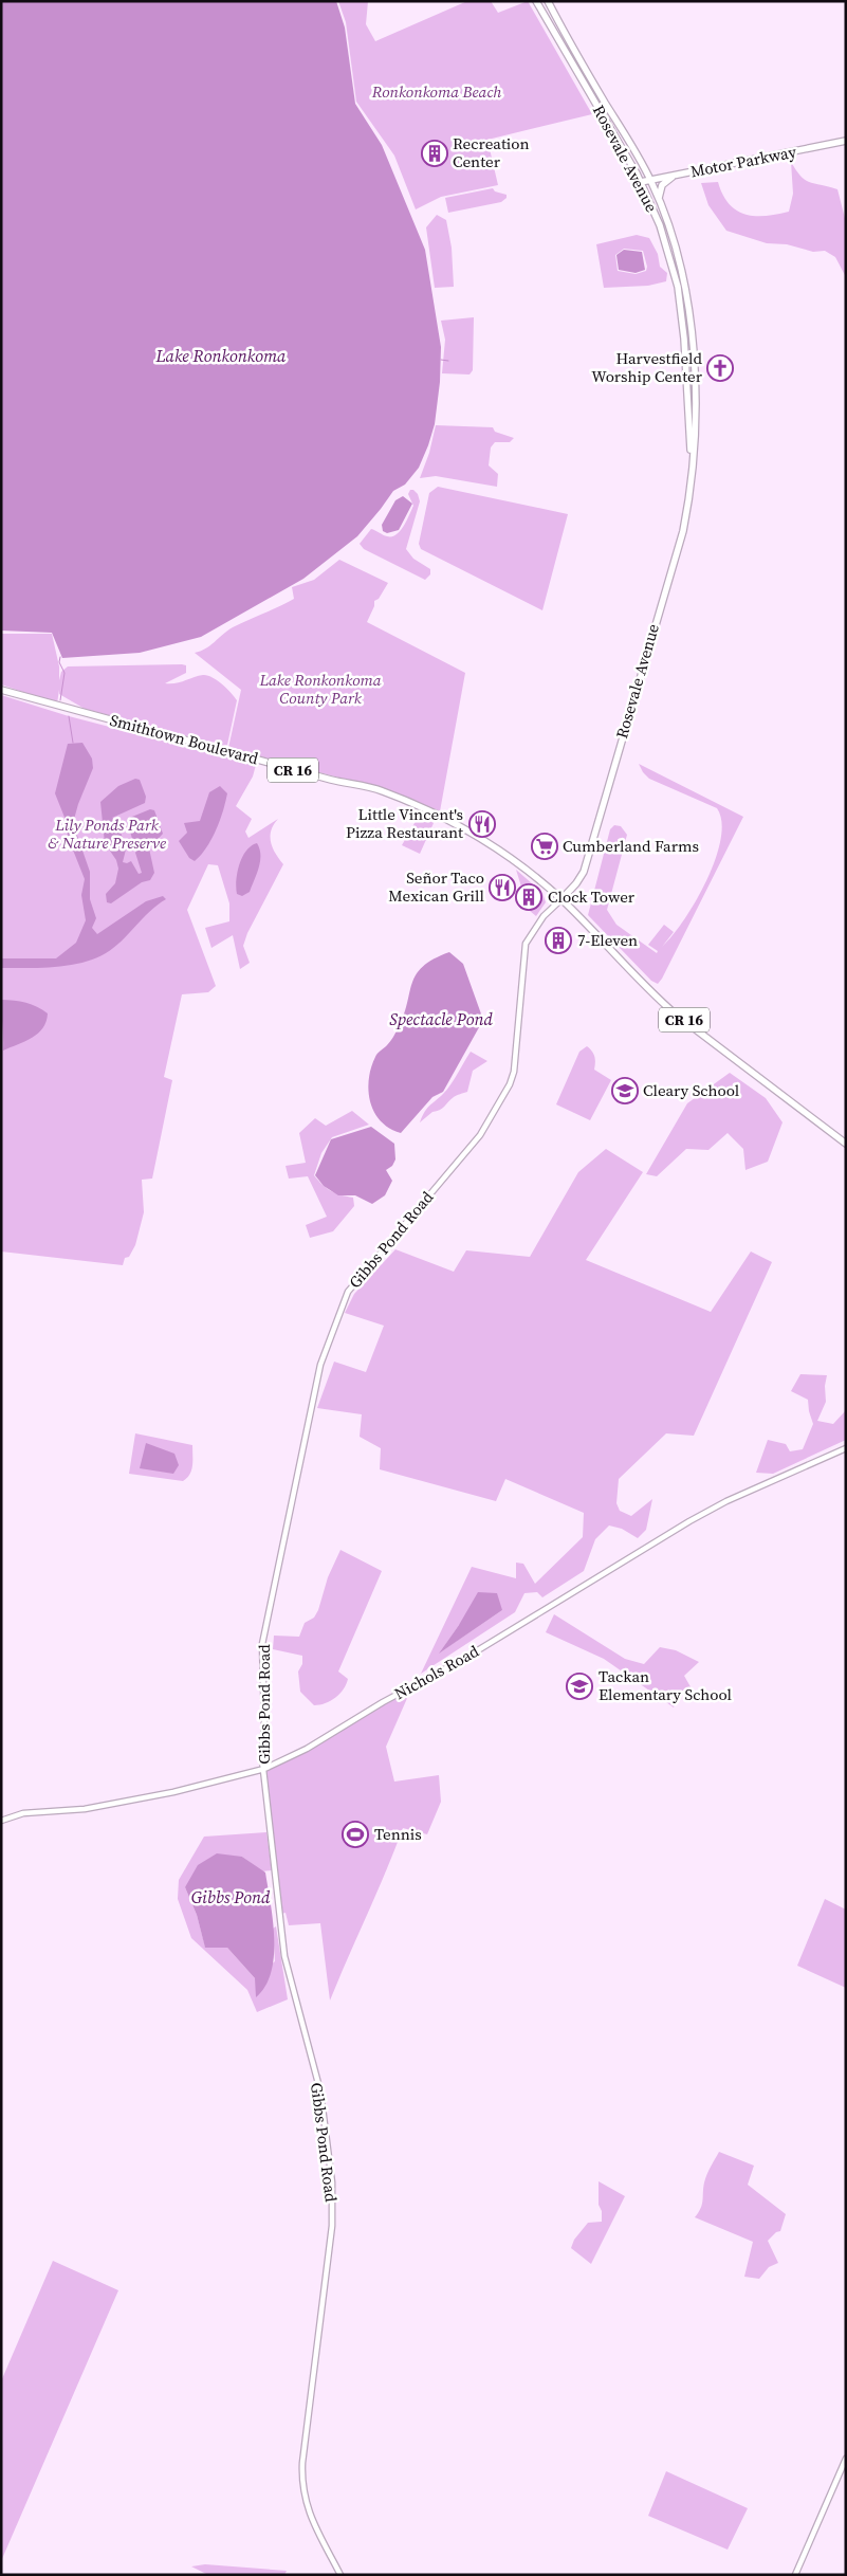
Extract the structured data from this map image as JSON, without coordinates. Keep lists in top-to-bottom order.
{
  "streets": {
    "main road": [
      "Rosevale Avenue",
      "Motor Parkway",
      "Smithtown Boulevard",
      "CR 16"
    ],
    "street": ["Gibbs Pond Road", "Nichols Road"]
  },
  "crossings": [
    ["Rosevale Avenue", "Motor Parkway"],
    ["Rosevale Avenue", "Smithtown Boulevard"],
    ["Rosevale Avenue", "Gibbs Pond Road"],
    ["Smithtown Boulevard", "Gibbs Pond Road"],
    ["Gibbs Pond Road", "Nichols Road"]
  ],
  "water": ["Lake Ronkonkoma", "Spectacle Pond", "Gibbs Pond"],
  "parks": ["Ronkonkoma Beach", "Lake Ronkonkoma County Park", "Lily Ponds Park & Nature Preserve"],
  "places": {
    "building": ["Recreation Center", "Clock Tower", "7-Eleven"],
    "church": ["Harvestfield Worship Center"],
    "restaurant": ["Little Vincent's Pizza Restaurant", "Señor Taco Mexican Grill"],
    "supermarket": ["Cumberland Farms"],
    "school or university": ["Cleary School", "Tackan Elementary School"],
    "sports": ["Tennis"]
  }
}
